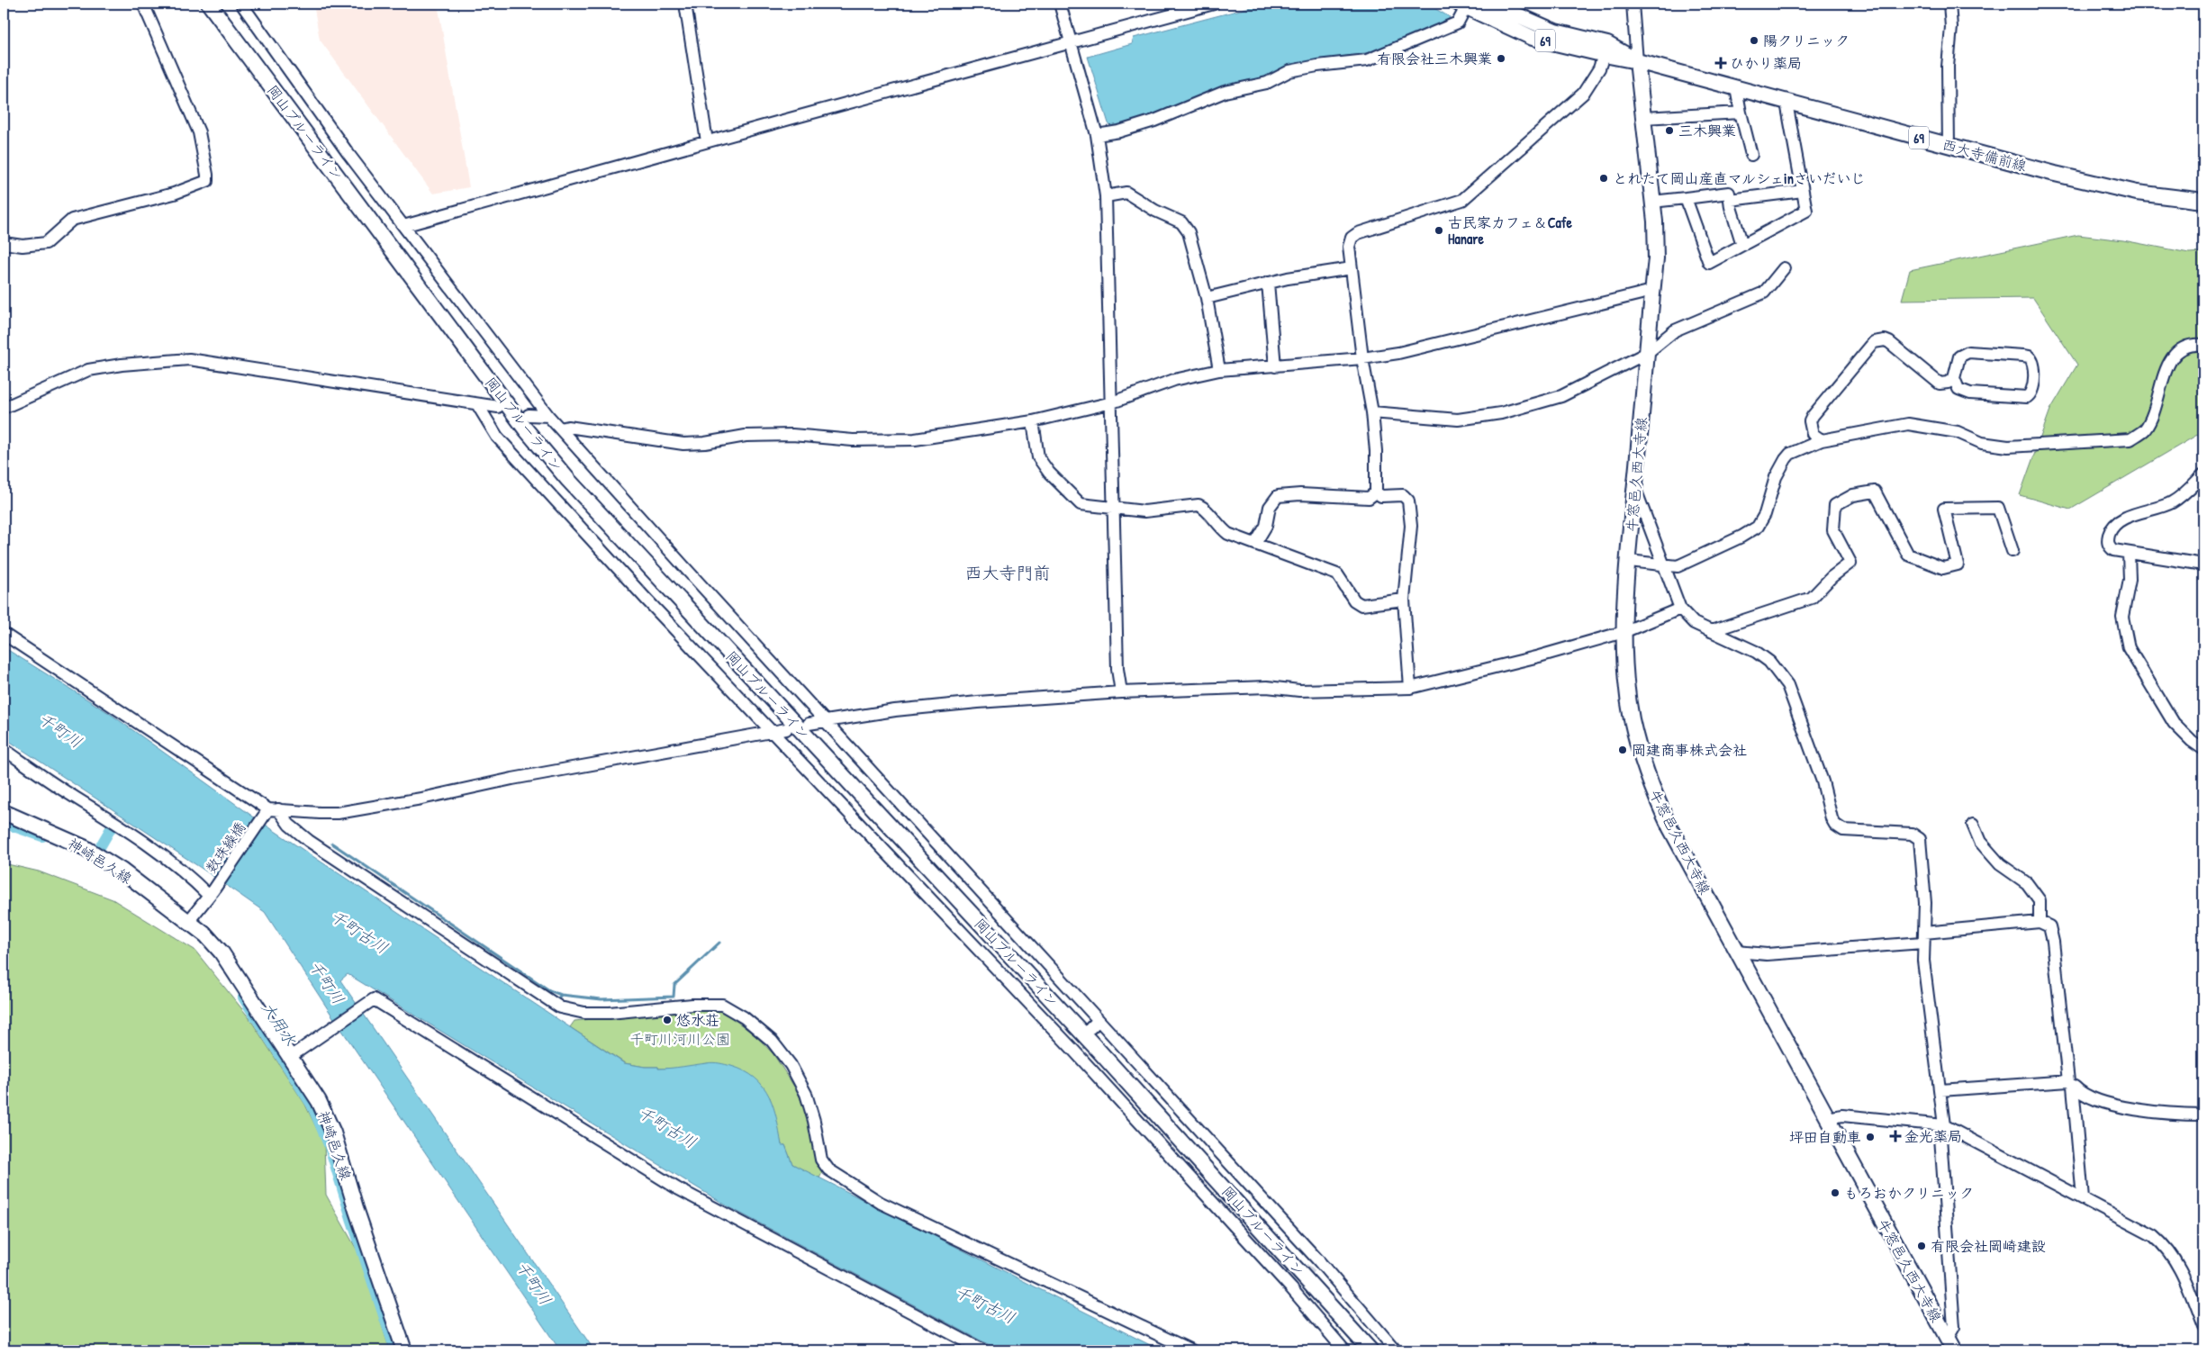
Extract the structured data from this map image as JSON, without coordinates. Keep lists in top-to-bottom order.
{
  "streets": {
    "main road": [
      "69",
      "岡山ブルーライン",
      "西大寺備前線",
      "牛窓邑久西大寺線",
      "神崎邑久線"
    ],
    "street": ["数珠繰橋"]
  },
  "crossings": [
    ["西大寺備前線", "牛窓邑久西大寺線"],
    ["数珠繰橋", "神崎邑久線"]
  ],
  "districts": ["西大寺門前"],
  "water": ["千町川", "千町古川", "大用水"],
  "parks": ["千町川河川公園"],
  "places": {
    "other": [
      "陽クリニック",
      "有限会社三木興業",
      "三木興業",
      "とれたて岡山産直マルシェinさいだいじ",
      "古民家カフェ＆Cafe Hanare",
      "岡建商事株式会社",
      "悠水荘",
      "坪田自動車",
      "もろおかクリニック",
      "有限会社岡崎建設"
    ],
    "health": ["ひかり薬局", "金光薬局"]
  }
}
